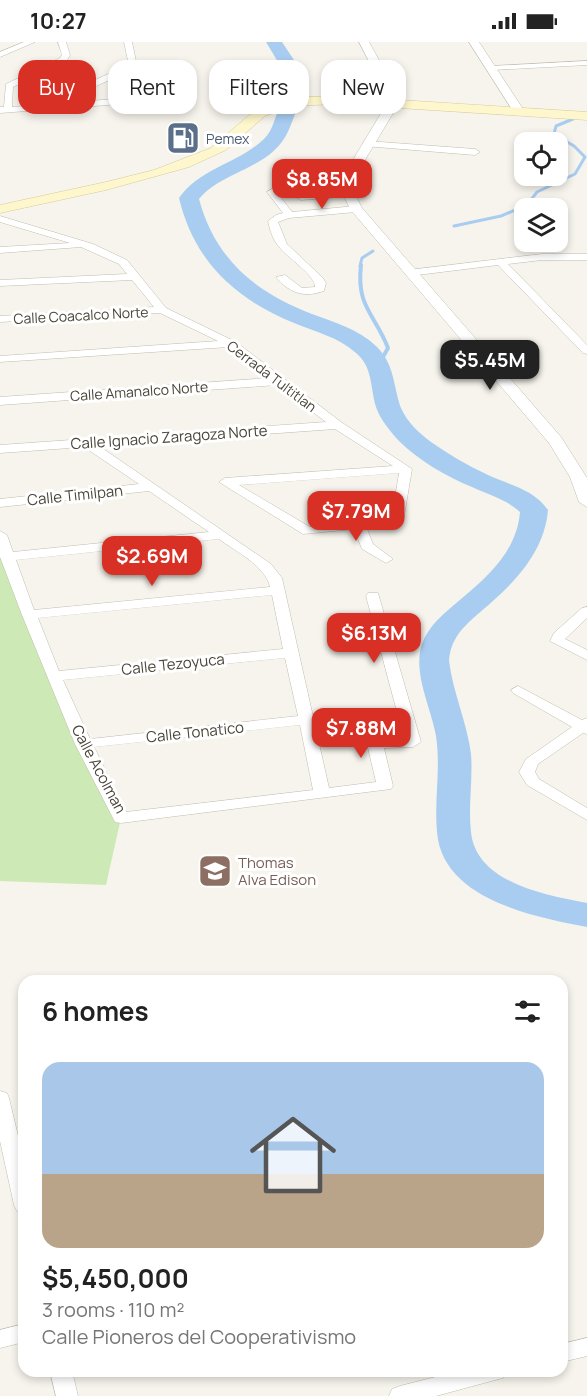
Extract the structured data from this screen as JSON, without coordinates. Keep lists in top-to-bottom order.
{
  "streets": {
    "street": [
      "Calle Coacalco Norte",
      "Cerrada Tultitlan",
      "Calle Amanalco Norte",
      "Calle Ignacio Zaragoza Norte",
      "Calle Timilpan",
      "Calle Tezoyuca",
      "Calle Tonatico",
      "Calle Acolman"
    ]
  },
  "crossings": [
    ["Calle Coacalco Norte", "Cerrada Tultitlan"],
    ["Cerrada Tultitlan", "Calle Amanalco Norte"],
    ["Cerrada Tultitlan", "Calle Ignacio Zaragoza Norte"],
    ["Calle Tezoyuca", "Calle Acolman"],
    ["Calle Tonatico", "Calle Acolman"]
  ],
  "places": {
    "fuel station": ["Pemex"],
    "school or university": ["Thomas Alva Edison"]
  },
  "page": {
    "status": "10:27",
    "chip": [
      "Buy",
      "Rent",
      "Filters",
      "New"
    ],
    "price": [
      "$8.85M",
      "$5.45M",
      "$7.79M",
      "$2.69M",
      "$6.13M",
      "$7.88M"
    ],
    "heading": "6 homes",
    "list": [
      {
        "name": "$5,450,000",
        "note": "3 rooms · 110 m² · Calle Pioneros del Cooperativismo"
      }
    ]
  }
}
